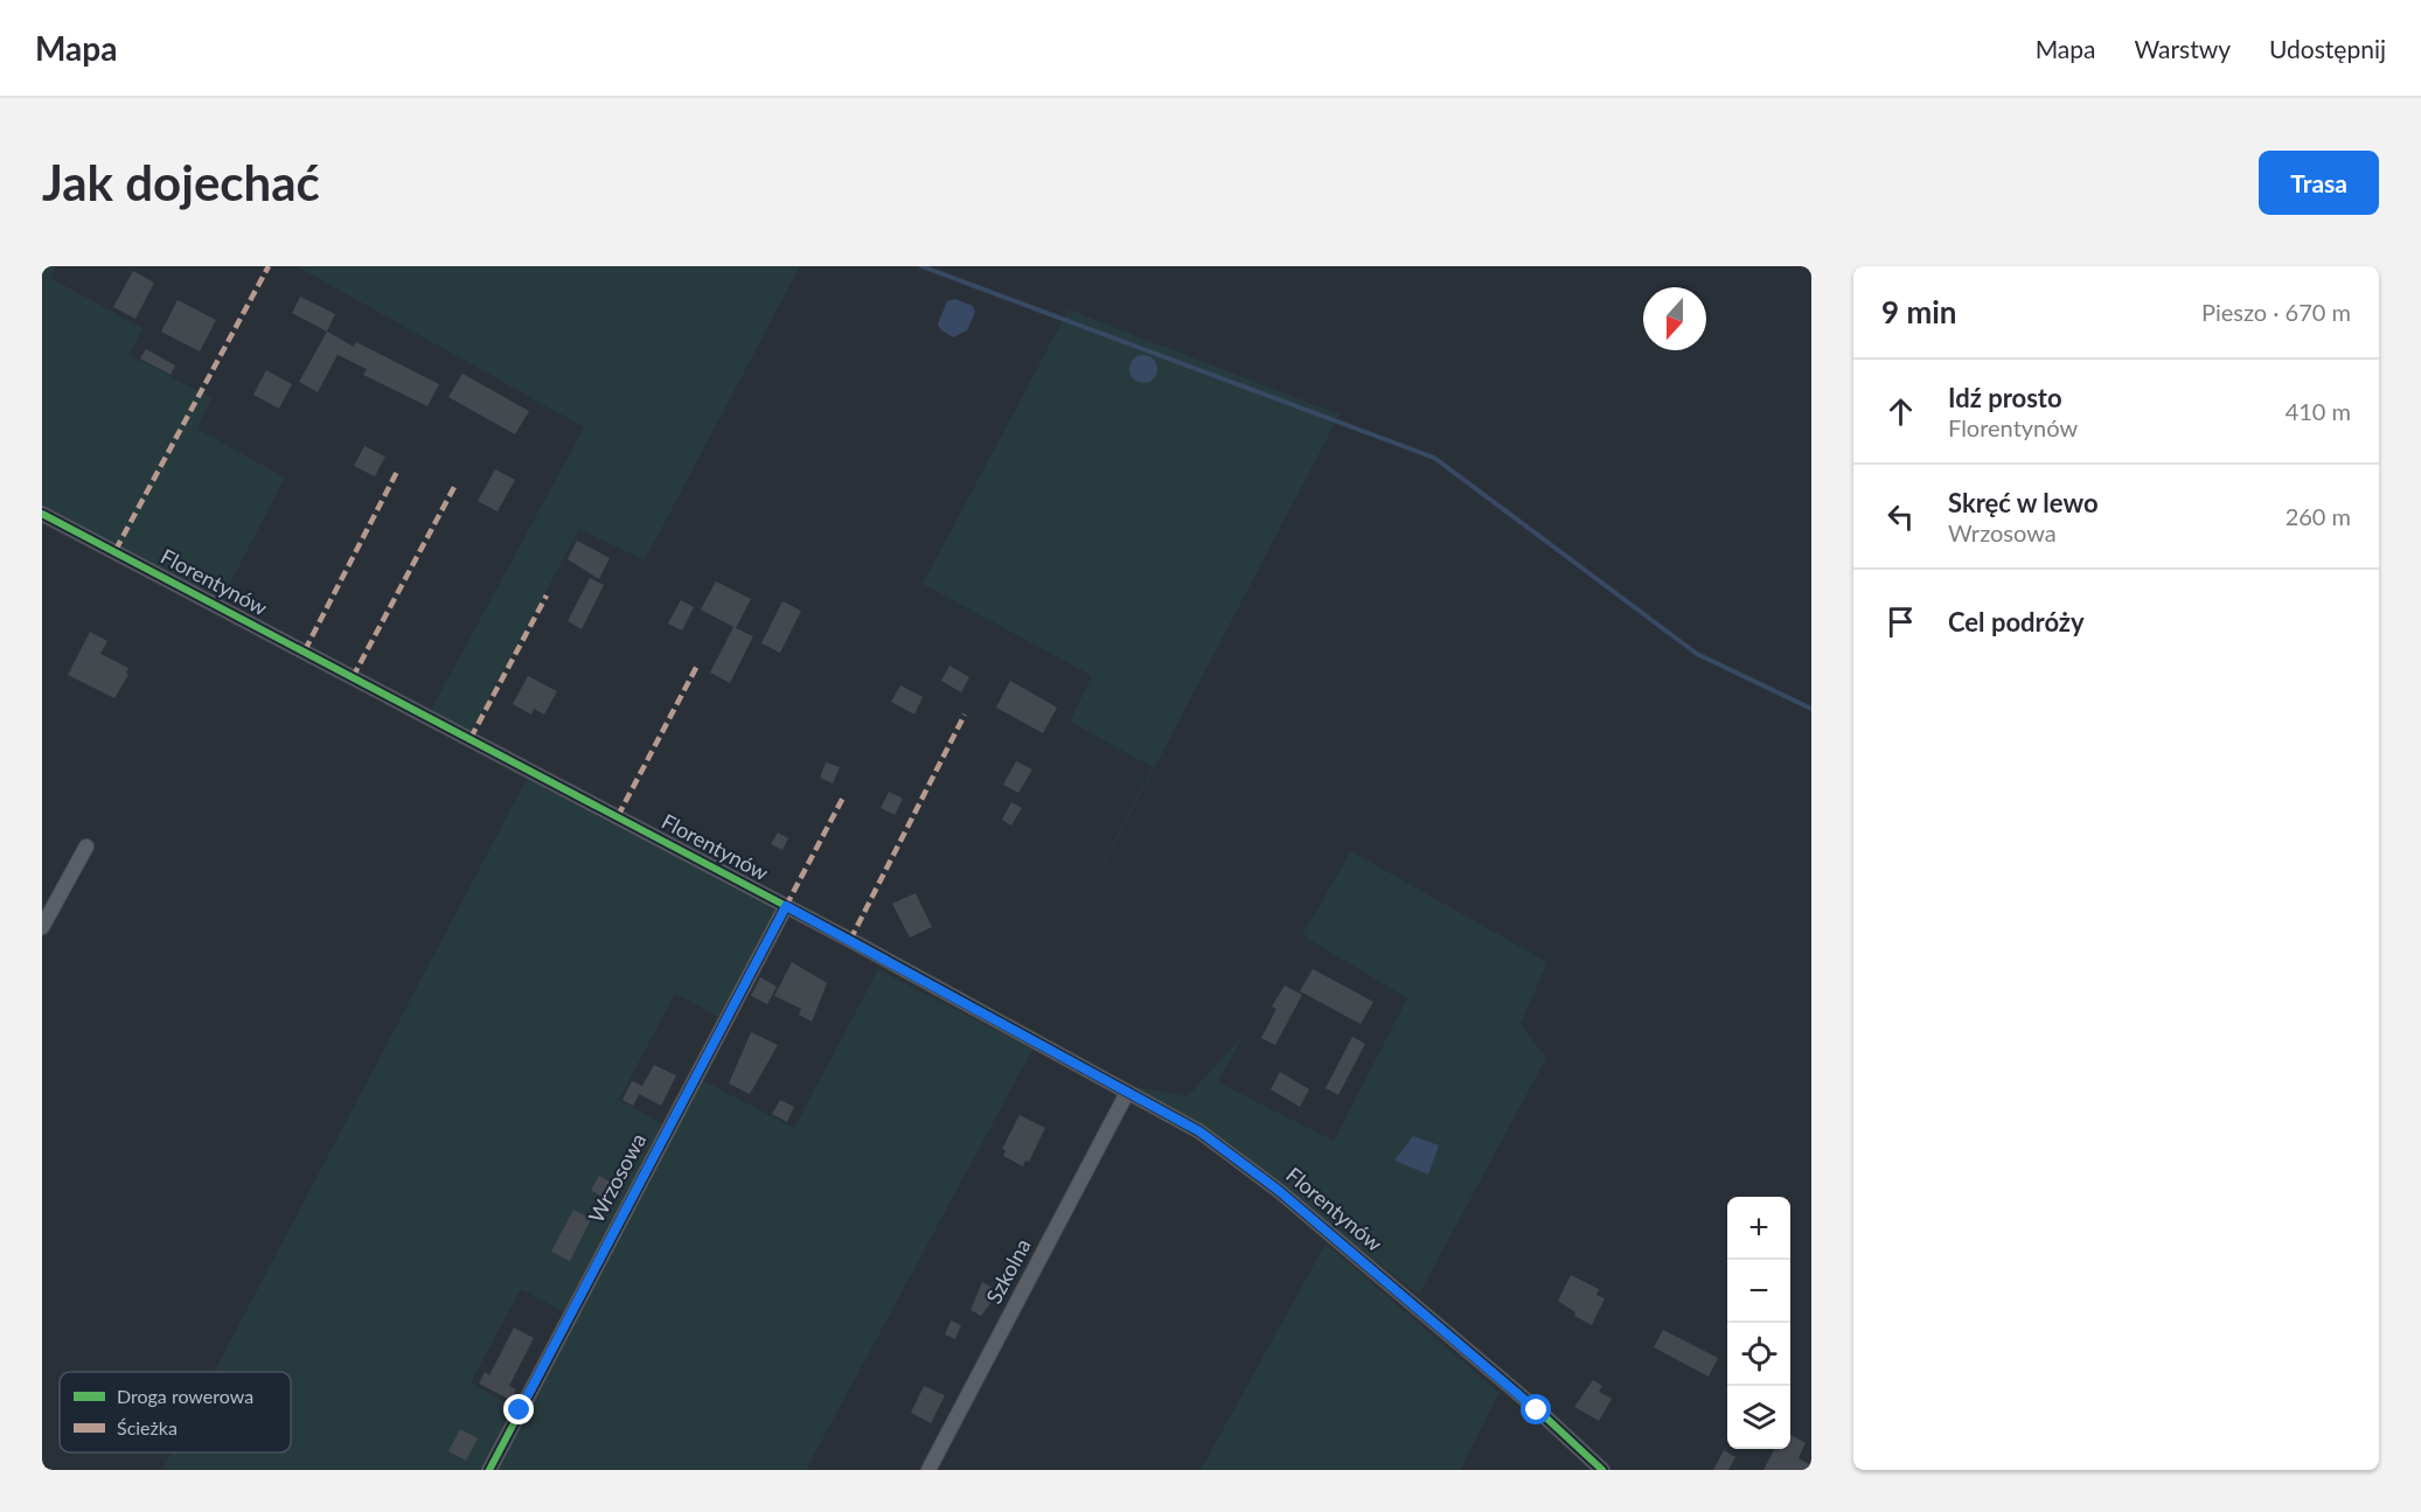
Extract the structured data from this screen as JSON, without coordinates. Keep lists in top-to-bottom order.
{
  "streets": {
    "street": ["Florentynów", "Wrzosowa", "Szkolna"]
  },
  "crossings": [
    ["Florentynów", "Wrzosowa"],
    ["Florentynów", "Szkolna"]
  ],
  "legend": ["Droga rowerowa", "Ścieżka"],
  "north": "bottom",
  "page": {
    "header": "Mapa",
    "nav": ["Mapa", "Warstwy", "Udostępnij"],
    "buttons": "Trasa",
    "title": "Jak dojechać",
    "heading": ["9 min", "Pieszo · 670 m"],
    "list": [
      ["Idź prosto", "Florentynów", "410 m"],
      ["Skręć w lewo", "Wrzosowa", "260 m"],
      "Cel podróży"
    ],
    "map_buttons": ["+", "−"]
  }
}
